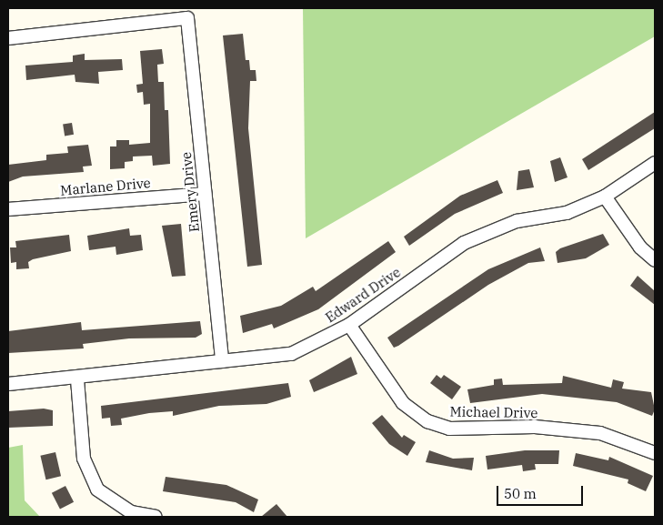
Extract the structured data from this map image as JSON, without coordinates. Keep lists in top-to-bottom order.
{
  "streets": {
    "street": [
      "Marlane Drive",
      "Emery Drive",
      "Edward Drive",
      "Michael Drive"
    ]
  },
  "crossings": [
    ["Marlane Drive", "Emery Drive"],
    ["Emery Drive", "Edward Drive"],
    ["Edward Drive", "Michael Drive"]
  ],
  "scale_bar": "50 m"
}
